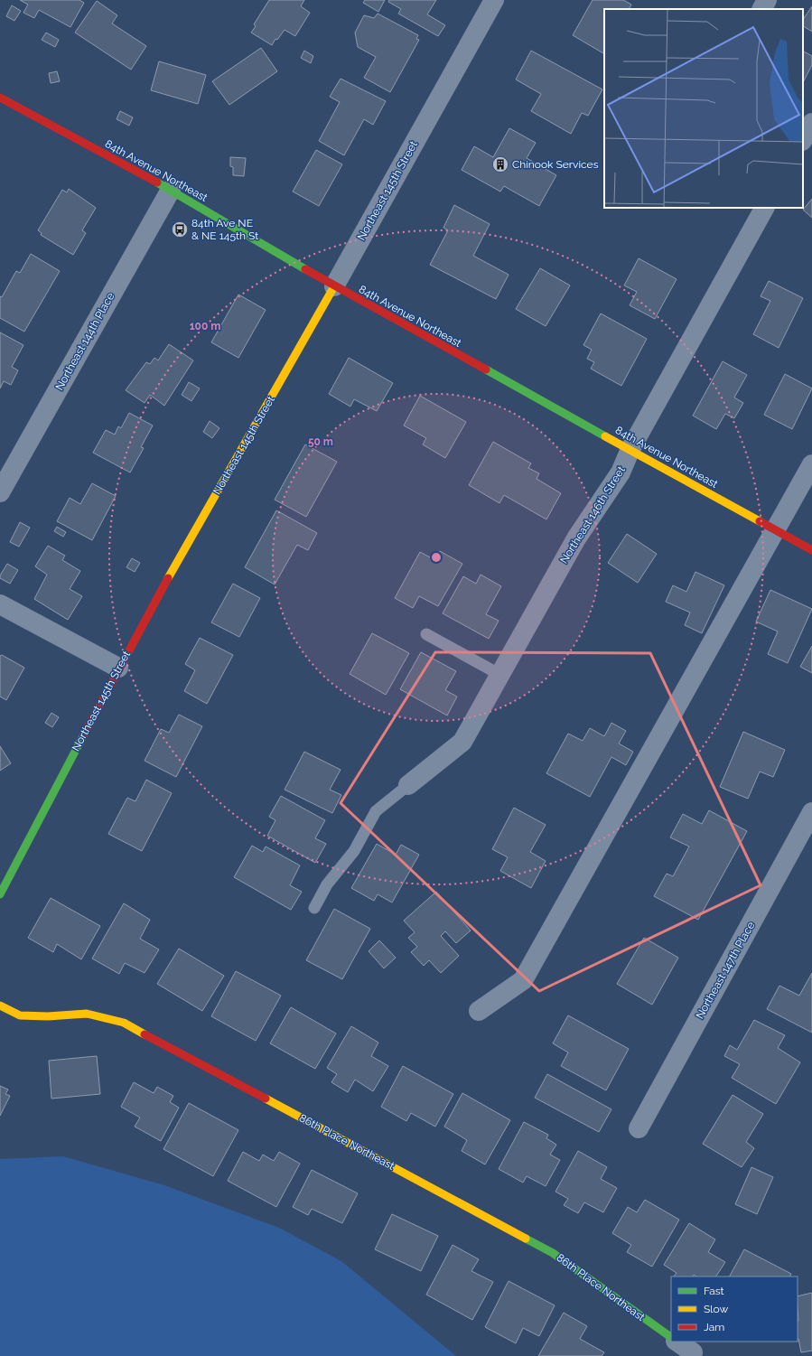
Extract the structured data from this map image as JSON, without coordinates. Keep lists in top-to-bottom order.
{
  "streets": {
    "street": [
      "84th Avenue Northeast",
      "Northeast 145th Street",
      "Northeast 144th Place",
      "Northeast 146th Street",
      "Northeast 147th Place",
      "86th Place Northeast"
    ]
  },
  "crossings": [
    ["84th Avenue Northeast", "Northeast 145th Street"],
    ["84th Avenue Northeast", "Northeast 144th Place"],
    ["84th Avenue Northeast", "Northeast 146th Street"]
  ],
  "places": {
    "building": ["Chinook Services"],
    "bus stop": ["84th Ave NE & NE 145th St"]
  },
  "legend": ["Fast", "Slow", "Jam"],
  "rings": ["100 m", "50 m"]
}
